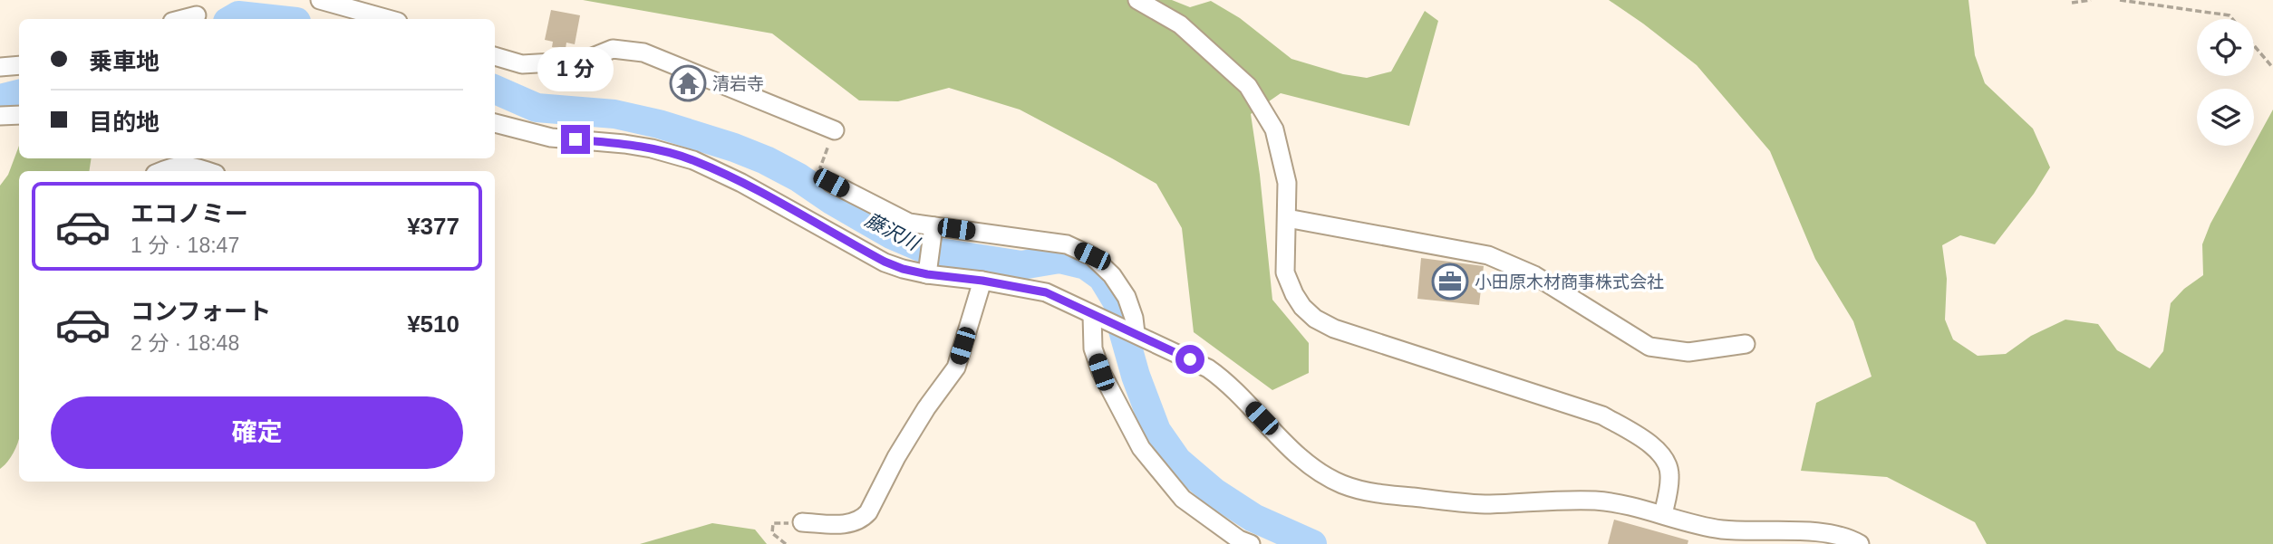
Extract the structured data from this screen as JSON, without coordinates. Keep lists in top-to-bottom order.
{
  "water": ["藤沢川"],
  "places": {
    "temple": ["清岩寺"],
    "office": ["小田原木材商事株式会社"]
  },
  "page": {
    "banner": ["乗車地", "目的地"],
    "bubble": "1 分",
    "list": [
      {
        "name": "エコノミー",
        "note": "1 分 · 18:47",
        "value": "¥377"
      },
      {
        "name": "コンフォート",
        "note": "2 分 · 18:48",
        "value": "¥510"
      }
    ],
    "buttons": "確定"
  }
}
